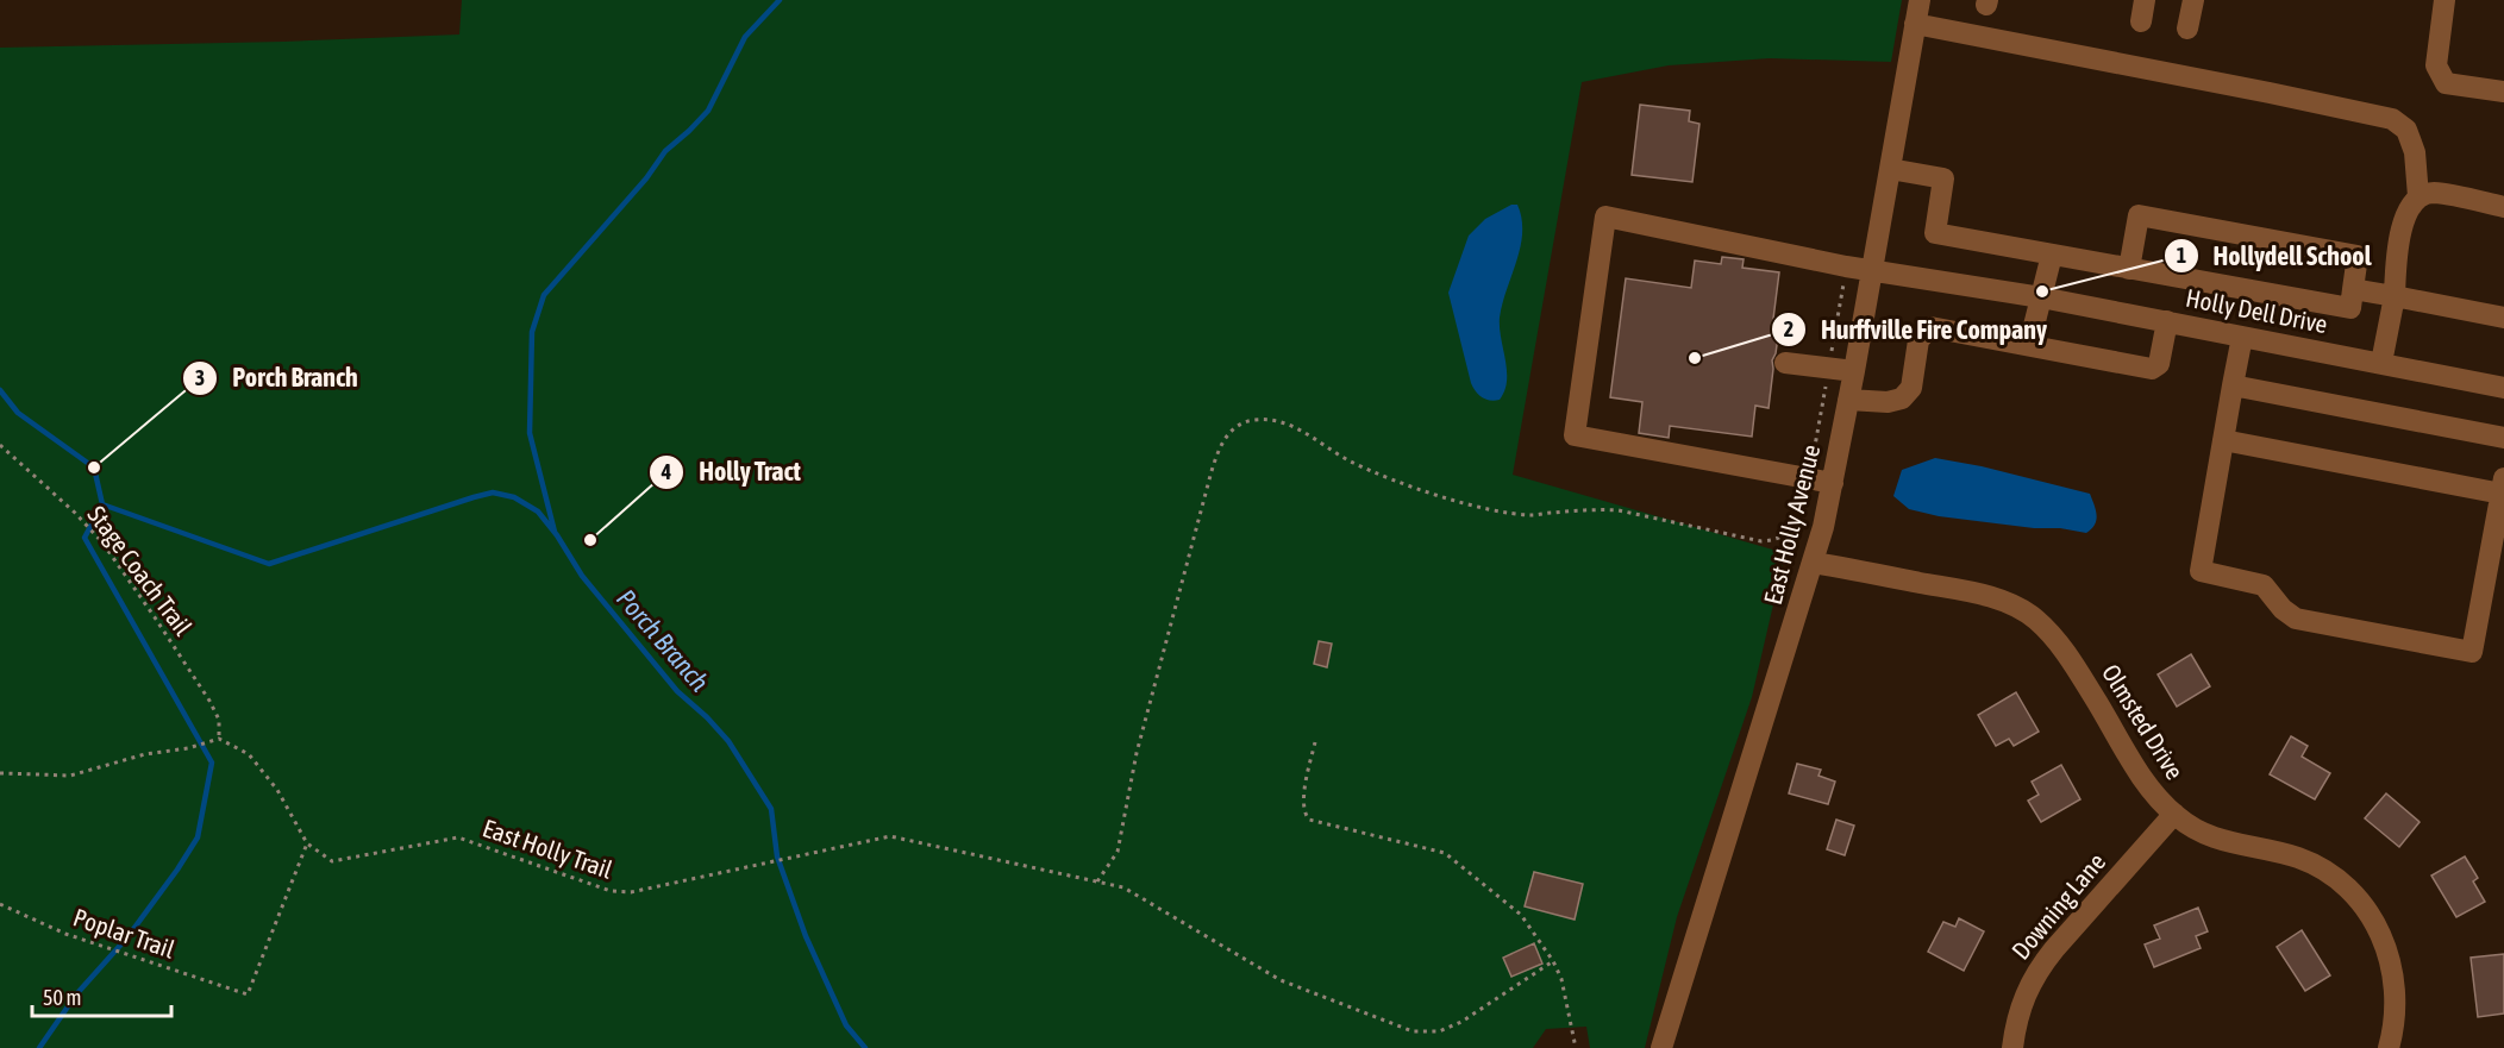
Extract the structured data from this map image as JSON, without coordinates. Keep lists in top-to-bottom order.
{
  "streets": {
    "street": [
      "Holly Dell Drive",
      "East Holly Avenue",
      "Olmsted Drive",
      "Downing Lane"
    ],
    "path": ["Stage Coach Trail", "East Holly Trail", "Poplar Trail"]
  },
  "crossings": [
    ["Holly Dell Drive", "East Holly Avenue"],
    ["East Holly Avenue", "Olmsted Drive"],
    ["Olmsted Drive", "Downing Lane"],
    ["East Holly Trail", "Poplar Trail"]
  ],
  "water": ["Porch Branch"],
  "places": [
    "Hollydell School",
    "Hurffville Fire Company",
    "Porch Branch",
    "Holly Tract"
  ],
  "scale_bar": "50 m"
}
